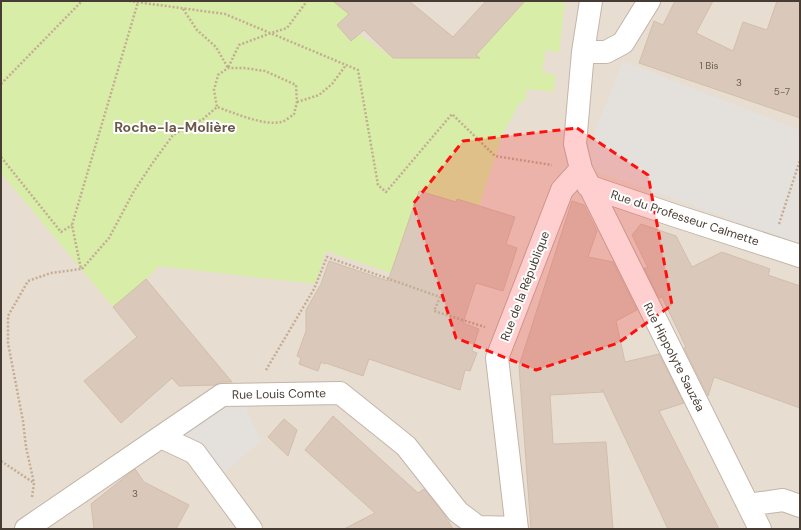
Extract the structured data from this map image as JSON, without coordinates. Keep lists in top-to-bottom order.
{
  "streets": {
    "street": [
      "Rue du Professeur Calmette",
      "Rue de la République",
      "Rue Hippolyte Sauzéa",
      "Rue Louis Comte"
    ]
  },
  "crossings": [
    ["Rue du Professeur Calmette", "Rue de la République"],
    ["Rue du Professeur Calmette", "Rue Hippolyte Sauzéa"],
    ["Rue de la République", "Rue Hippolyte Sauzéa"],
    ["Rue de la République", "Rue Louis Comte"]
  ],
  "districts": ["Roche-la-Molière"],
  "house_numbers": [
    "1 Bis",
    "3",
    "5-7",
    "3"
  ]
}
